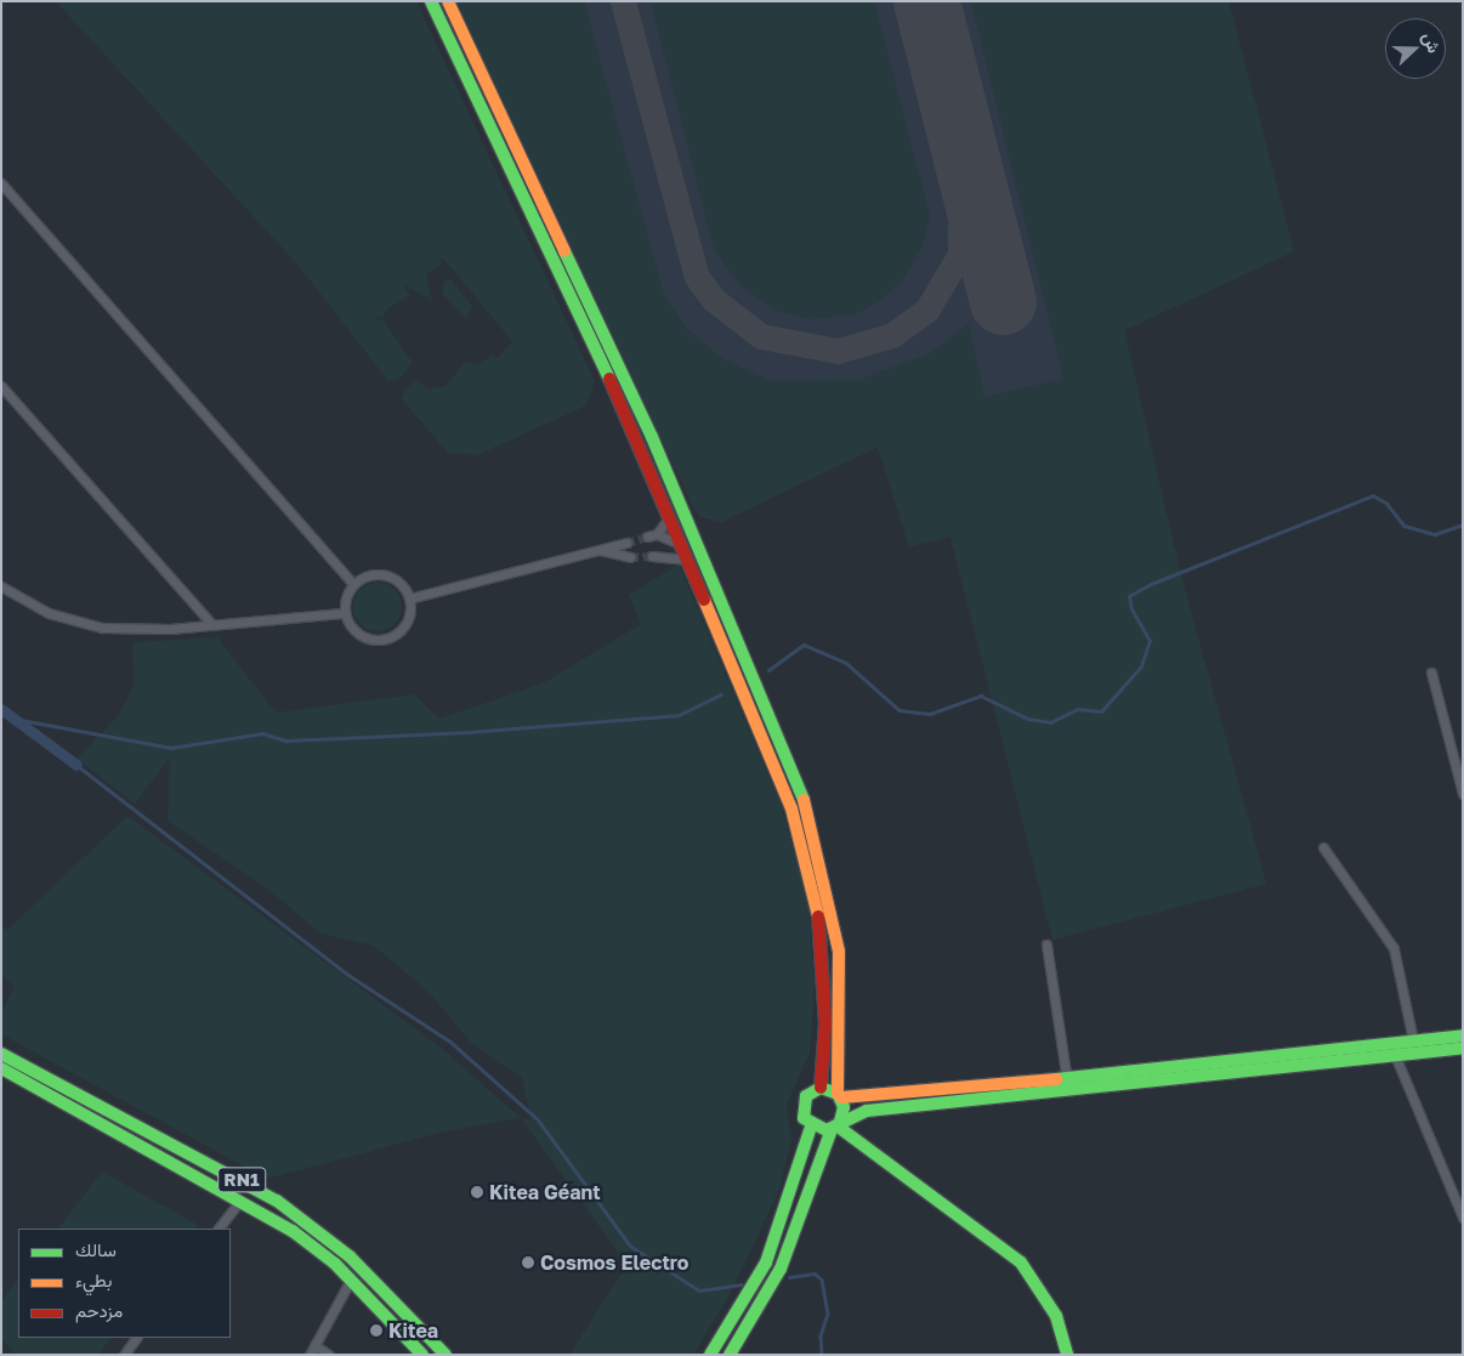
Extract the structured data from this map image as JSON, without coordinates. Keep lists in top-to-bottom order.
{
  "streets": {
    "main road": ["RN1"]
  },
  "places": ["Kitea Géant", "Cosmos Electro", "Kitea"],
  "legend": ["سالك", "بطيء", "مزدحم"],
  "north": "right"
}
